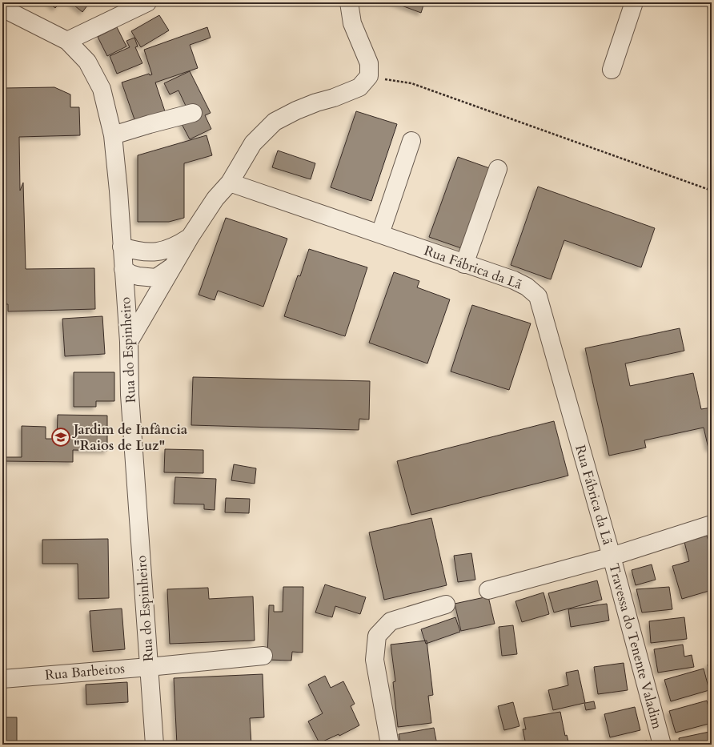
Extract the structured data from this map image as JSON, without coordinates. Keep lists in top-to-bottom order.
{
  "streets": {
    "street": [
      "Rua Fábrica da Lã",
      "Rua do Espinheiro",
      "Travessa do Tenente Valadim",
      "Rua Barbeitos"
    ]
  },
  "crossings": [
    ["Rua Fábrica da Lã", "Travessa do Tenente Valadim"],
    ["Rua do Espinheiro", "Rua Barbeitos"]
  ],
  "places": {
    "school or university": ["Jardim de Infância \"Raios de Luz\""]
  }
}
